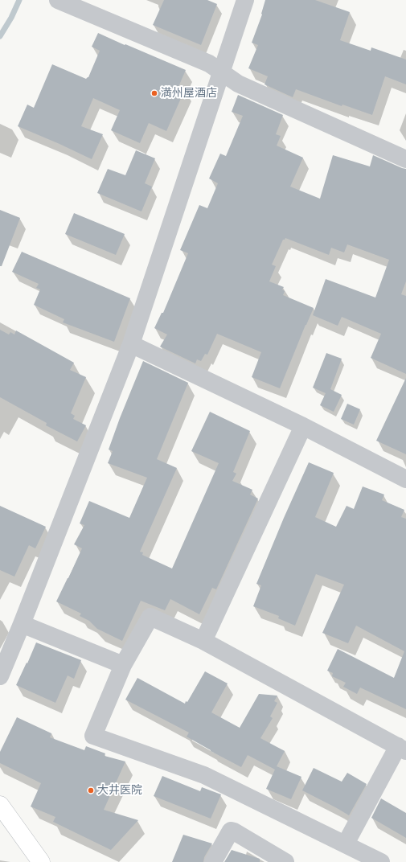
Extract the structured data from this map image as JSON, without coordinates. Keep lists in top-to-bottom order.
{
  "places": ["満州屋酒店", "大井医院"]
}
